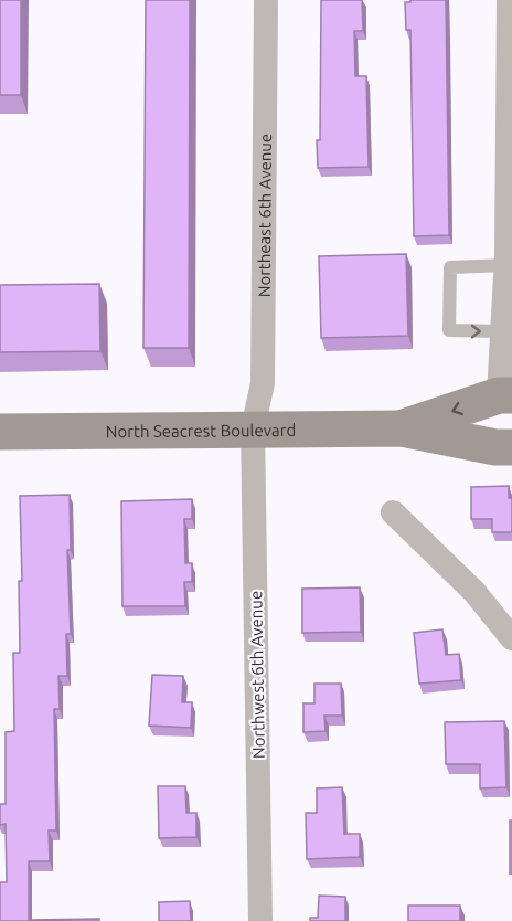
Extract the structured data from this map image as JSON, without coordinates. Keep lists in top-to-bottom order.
{
  "streets": {
    "street": ["Northeast 6th Avenue", "North Seacrest Boulevard", "Northwest 6th Avenue"]
  },
  "crossings": [
    ["Northeast 6th Avenue", "North Seacrest Boulevard"],
    ["Northeast 6th Avenue", "Northwest 6th Avenue"],
    ["North Seacrest Boulevard", "Northwest 6th Avenue"]
  ]
}
